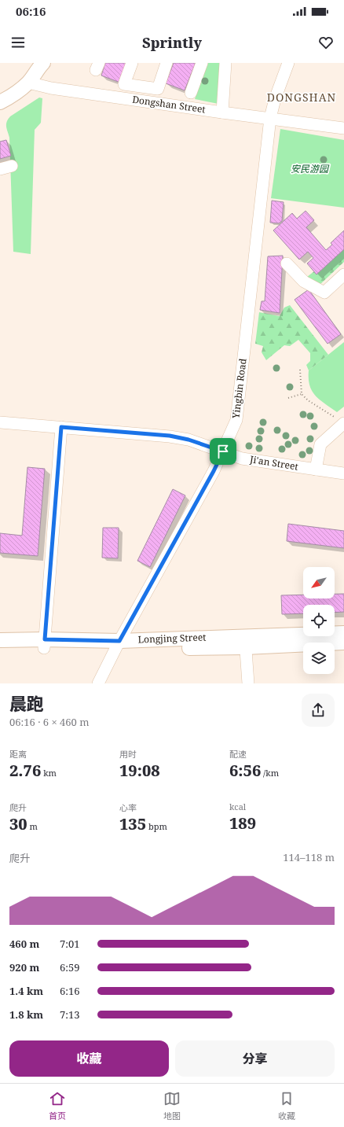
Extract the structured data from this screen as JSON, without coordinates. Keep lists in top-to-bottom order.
{
  "streets": {
    "main road": ["Longjing Street"],
    "street": ["Dongshan Street", "Yingbin Road", "Ji'an Street"]
  },
  "crossings": [
    ["Dongshan Street", "Yingbin Road"],
    ["Yingbin Road", "Ji'an Street"],
    ["Yingbin Road", "Longjing Street"]
  ],
  "districts": ["DONGSHAN"],
  "parks": ["安民游园"],
  "north": "bottom left",
  "page": {
    "status": "06:16",
    "header": "Sprintly",
    "heading": ["晨跑", "06:16 · 6 × 460 m"],
    "stats": [
      ["距离", "2.76 km"],
      ["用时", "19:08"],
      ["配速", "6:56 /km"],
      ["爬升", "30 m"],
      ["心率", "135 bpm"],
      ["kcal", "189"]
    ],
    "chart": ["爬升", "114–118 m"],
    "list": [
      {
        "name": "460 m",
        "note": "7:01"
      },
      {
        "name": "920 m",
        "note": "6:59"
      },
      {
        "name": "1.4 km",
        "note": "6:16"
      },
      {
        "name": "1.8 km",
        "note": "7:13"
      }
    ],
    "buttons": ["收藏", "分享"],
    "tabs": ["首页", "地图", "收藏"]
  }
}
